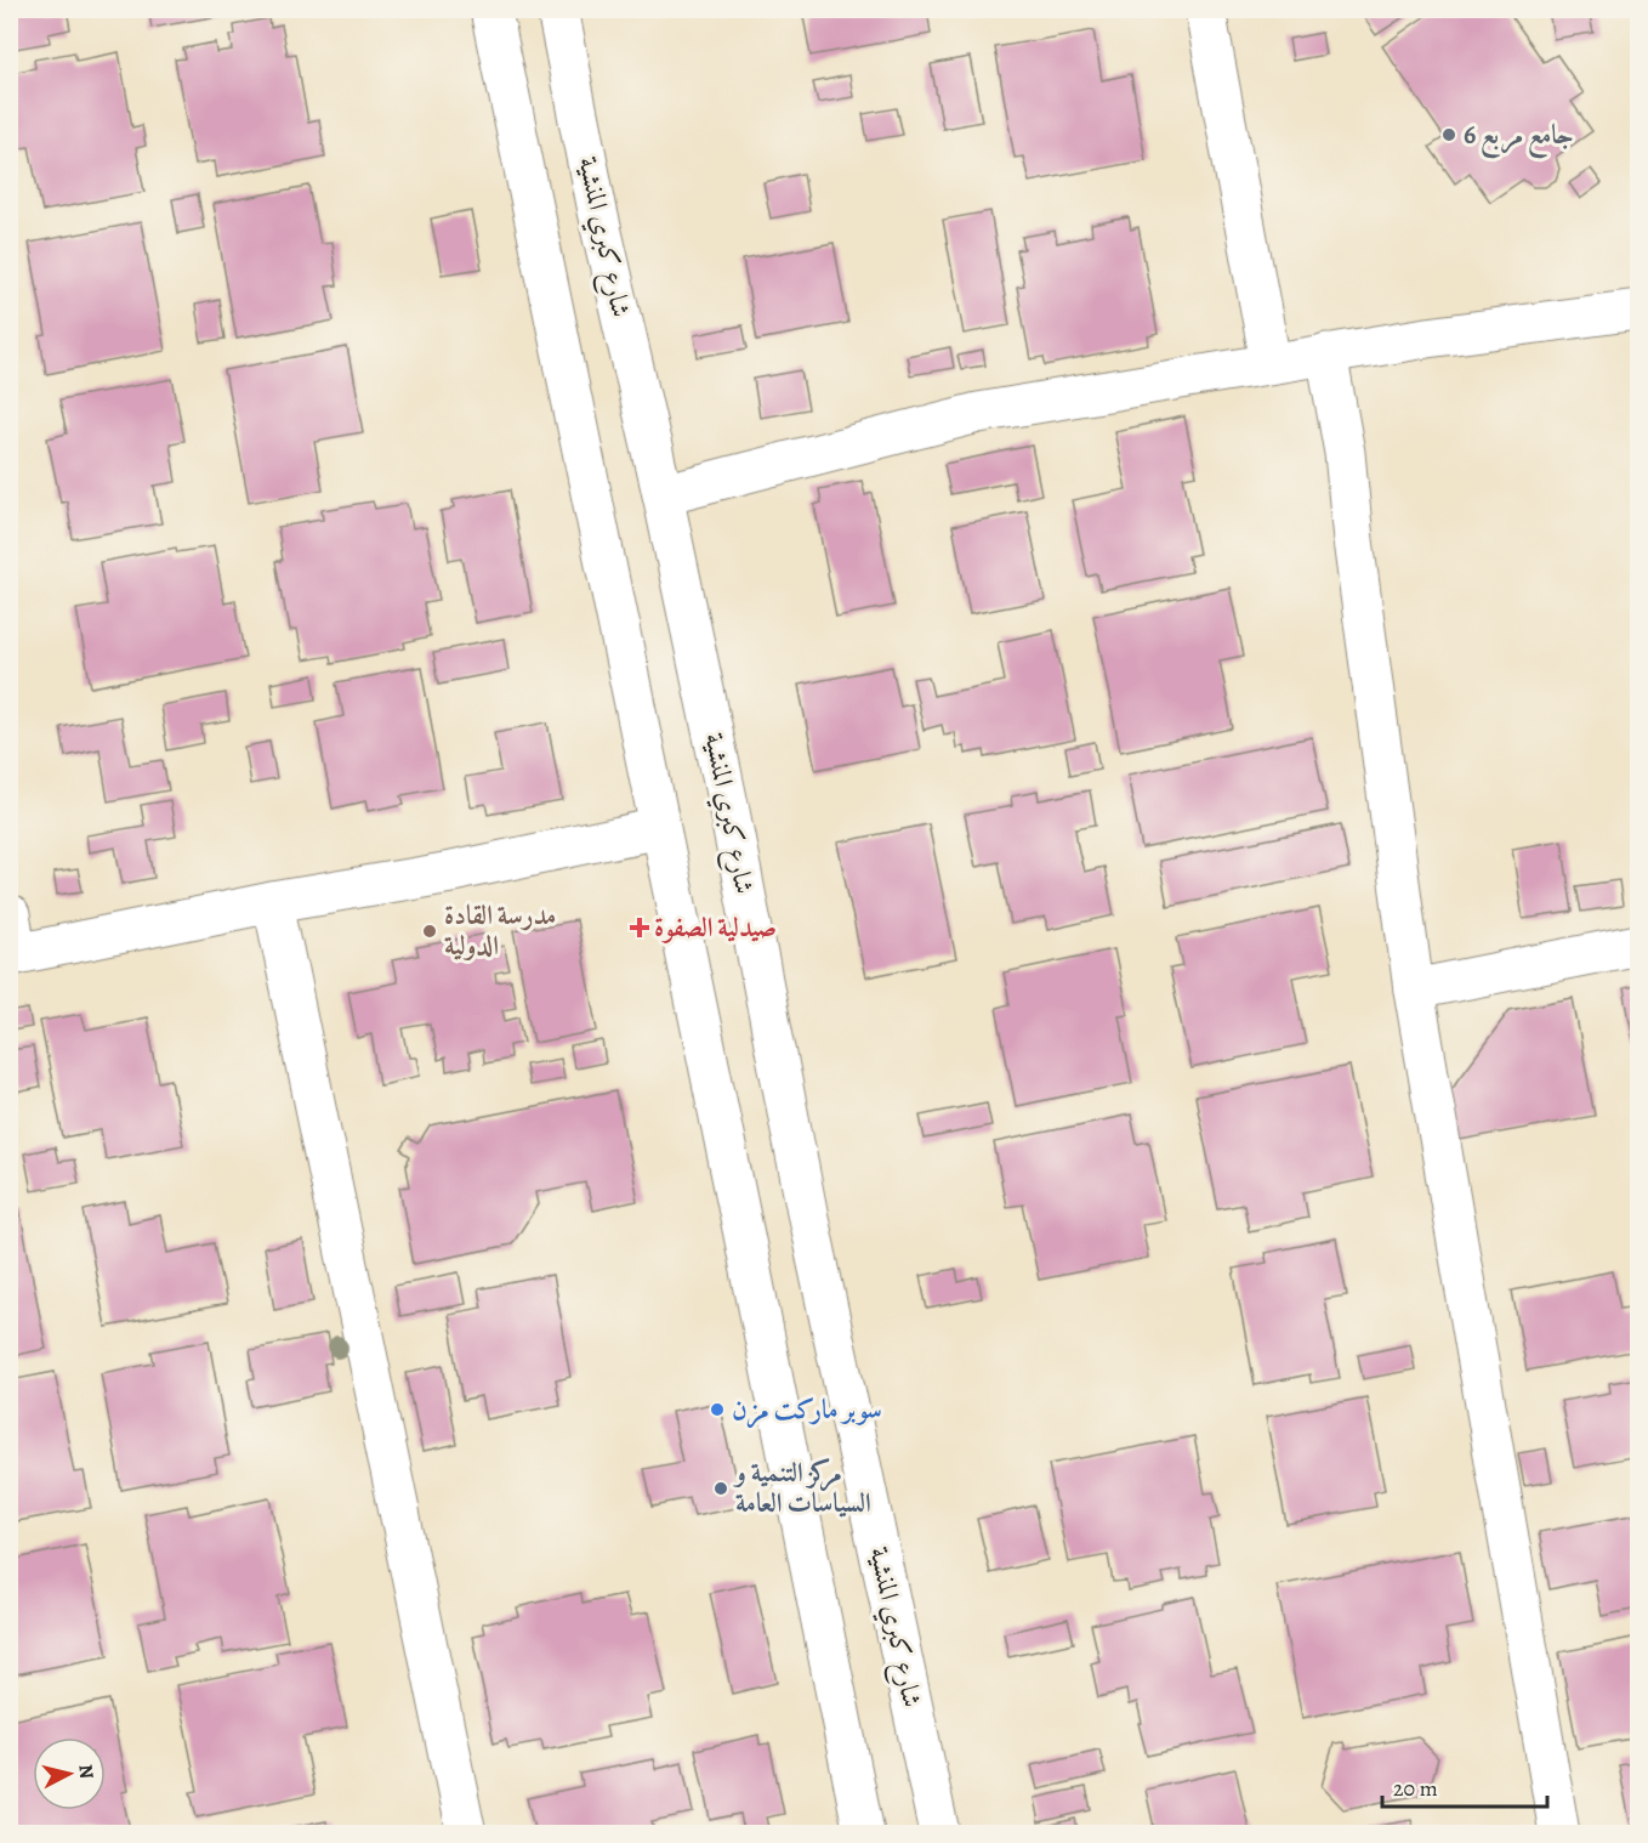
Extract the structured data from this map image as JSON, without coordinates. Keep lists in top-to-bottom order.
{
  "streets": {
    "street": ["شارع كبري المنشية"]
  },
  "places": {
    "other": [
      "جامع مربع 6",
      "مدرسة القادة الدولية",
      "سوبر ماركت مزن",
      "مركز التنمية و السياسات العامة"
    ],
    "health": ["صيدلية الصفوة"]
  },
  "scale_bar": "20 m",
  "north": "right"
}
